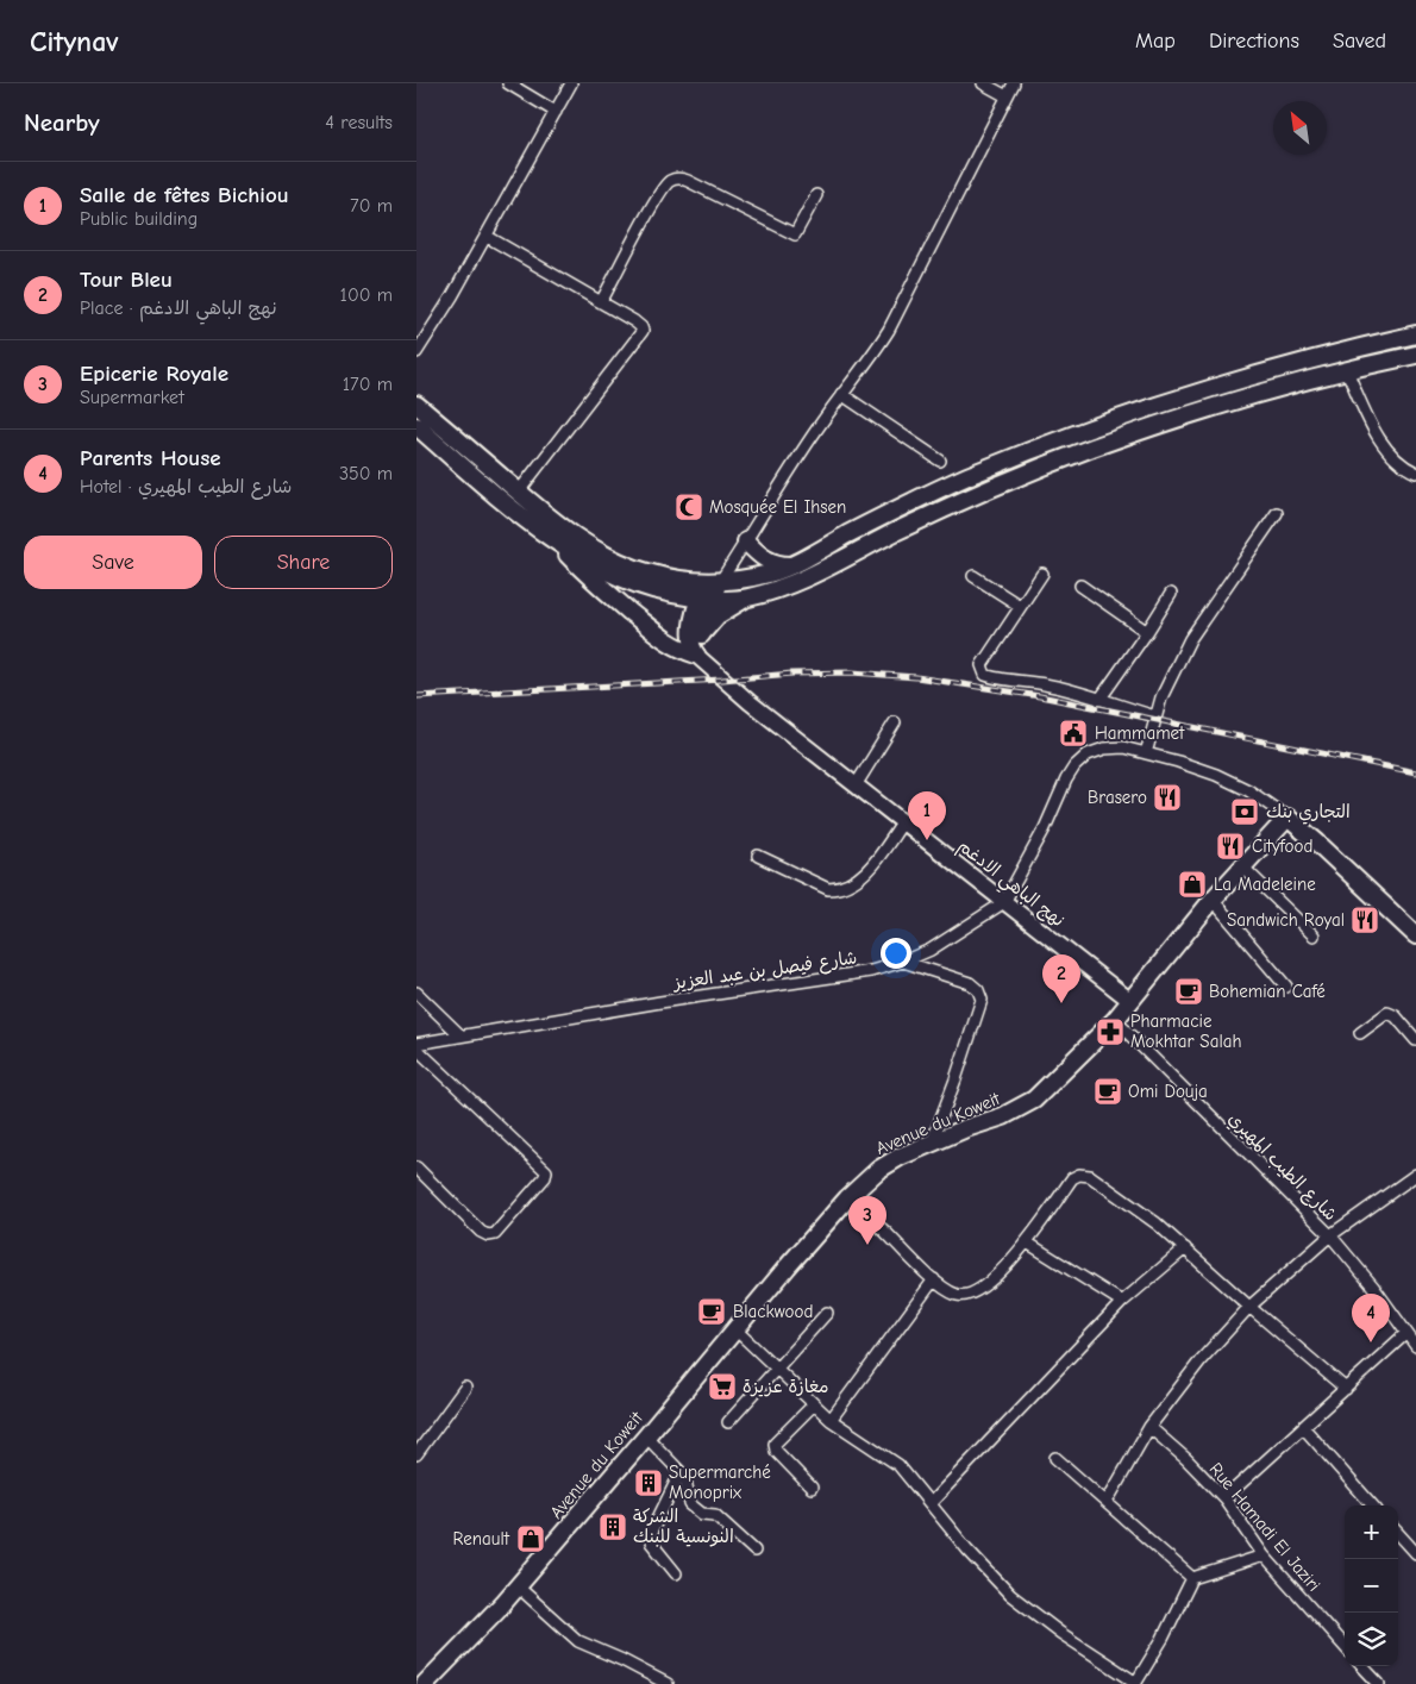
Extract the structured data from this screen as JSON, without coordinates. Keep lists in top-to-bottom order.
{
  "streets": {
    "main road": ["نهج الباهي الادغم", "Avenue du Koweit"],
    "street": ["شارع فيصل بن عبد العزيز", "شارع الطيب المهيري", "Rue Hamadi El Jaziri"]
  },
  "crossings": [
    ["نهج الباهي الادغم", "شارع فيصل بن عبد العزيز"],
    ["نهج الباهي الادغم", "Avenue du Koweit"],
    ["شارع فيصل بن عبد العزيز", "Avenue du Koweit"],
    ["Avenue du Koweit", "شارع الطيب المهيري"]
  ],
  "places": {
    "mosque": ["Mosquée El Ihsen"],
    "public building": ["Hammamet"],
    "restaurant": ["Brasero", "Cityfood", "Sandwich Royal"],
    "bank": ["التجاري بنك"],
    "shop": ["La Madeleine", "Renault"],
    "cafe": ["Bohemian Café", "Omi Douja", "Blackwood"],
    "pharmacy": ["Pharmacie Mokhtar Salah"],
    "supermarket": ["مغازة عزيزة"],
    "building": ["Supermarché Monoprix", "الشركة النونسية للبنك"]
  },
  "north": "top left",
  "page": {
    "header": "Citynav",
    "nav": ["Map", "Directions", "Saved"],
    "heading": ["Nearby", "4 results"],
    "list": [
      {
        "mark": "1",
        "name": "Salle de fêtes Bichiou",
        "note": "Public building",
        "value": "70 m"
      },
      {
        "mark": "2",
        "name": "Tour Bleu",
        "note": "Place · نهج الباهي الادغم",
        "value": "100 m"
      },
      {
        "mark": "3",
        "name": "Epicerie Royale",
        "note": "Supermarket",
        "value": "170 m"
      },
      {
        "mark": "4",
        "name": "Parents House",
        "note": "Hotel · شارع الطيب المهيري",
        "value": "350 m"
      }
    ],
    "buttons": ["Save", "Share"],
    "pins": [
      "1",
      "2",
      "3",
      "4"
    ],
    "map_buttons": ["+", "−"]
  }
}
